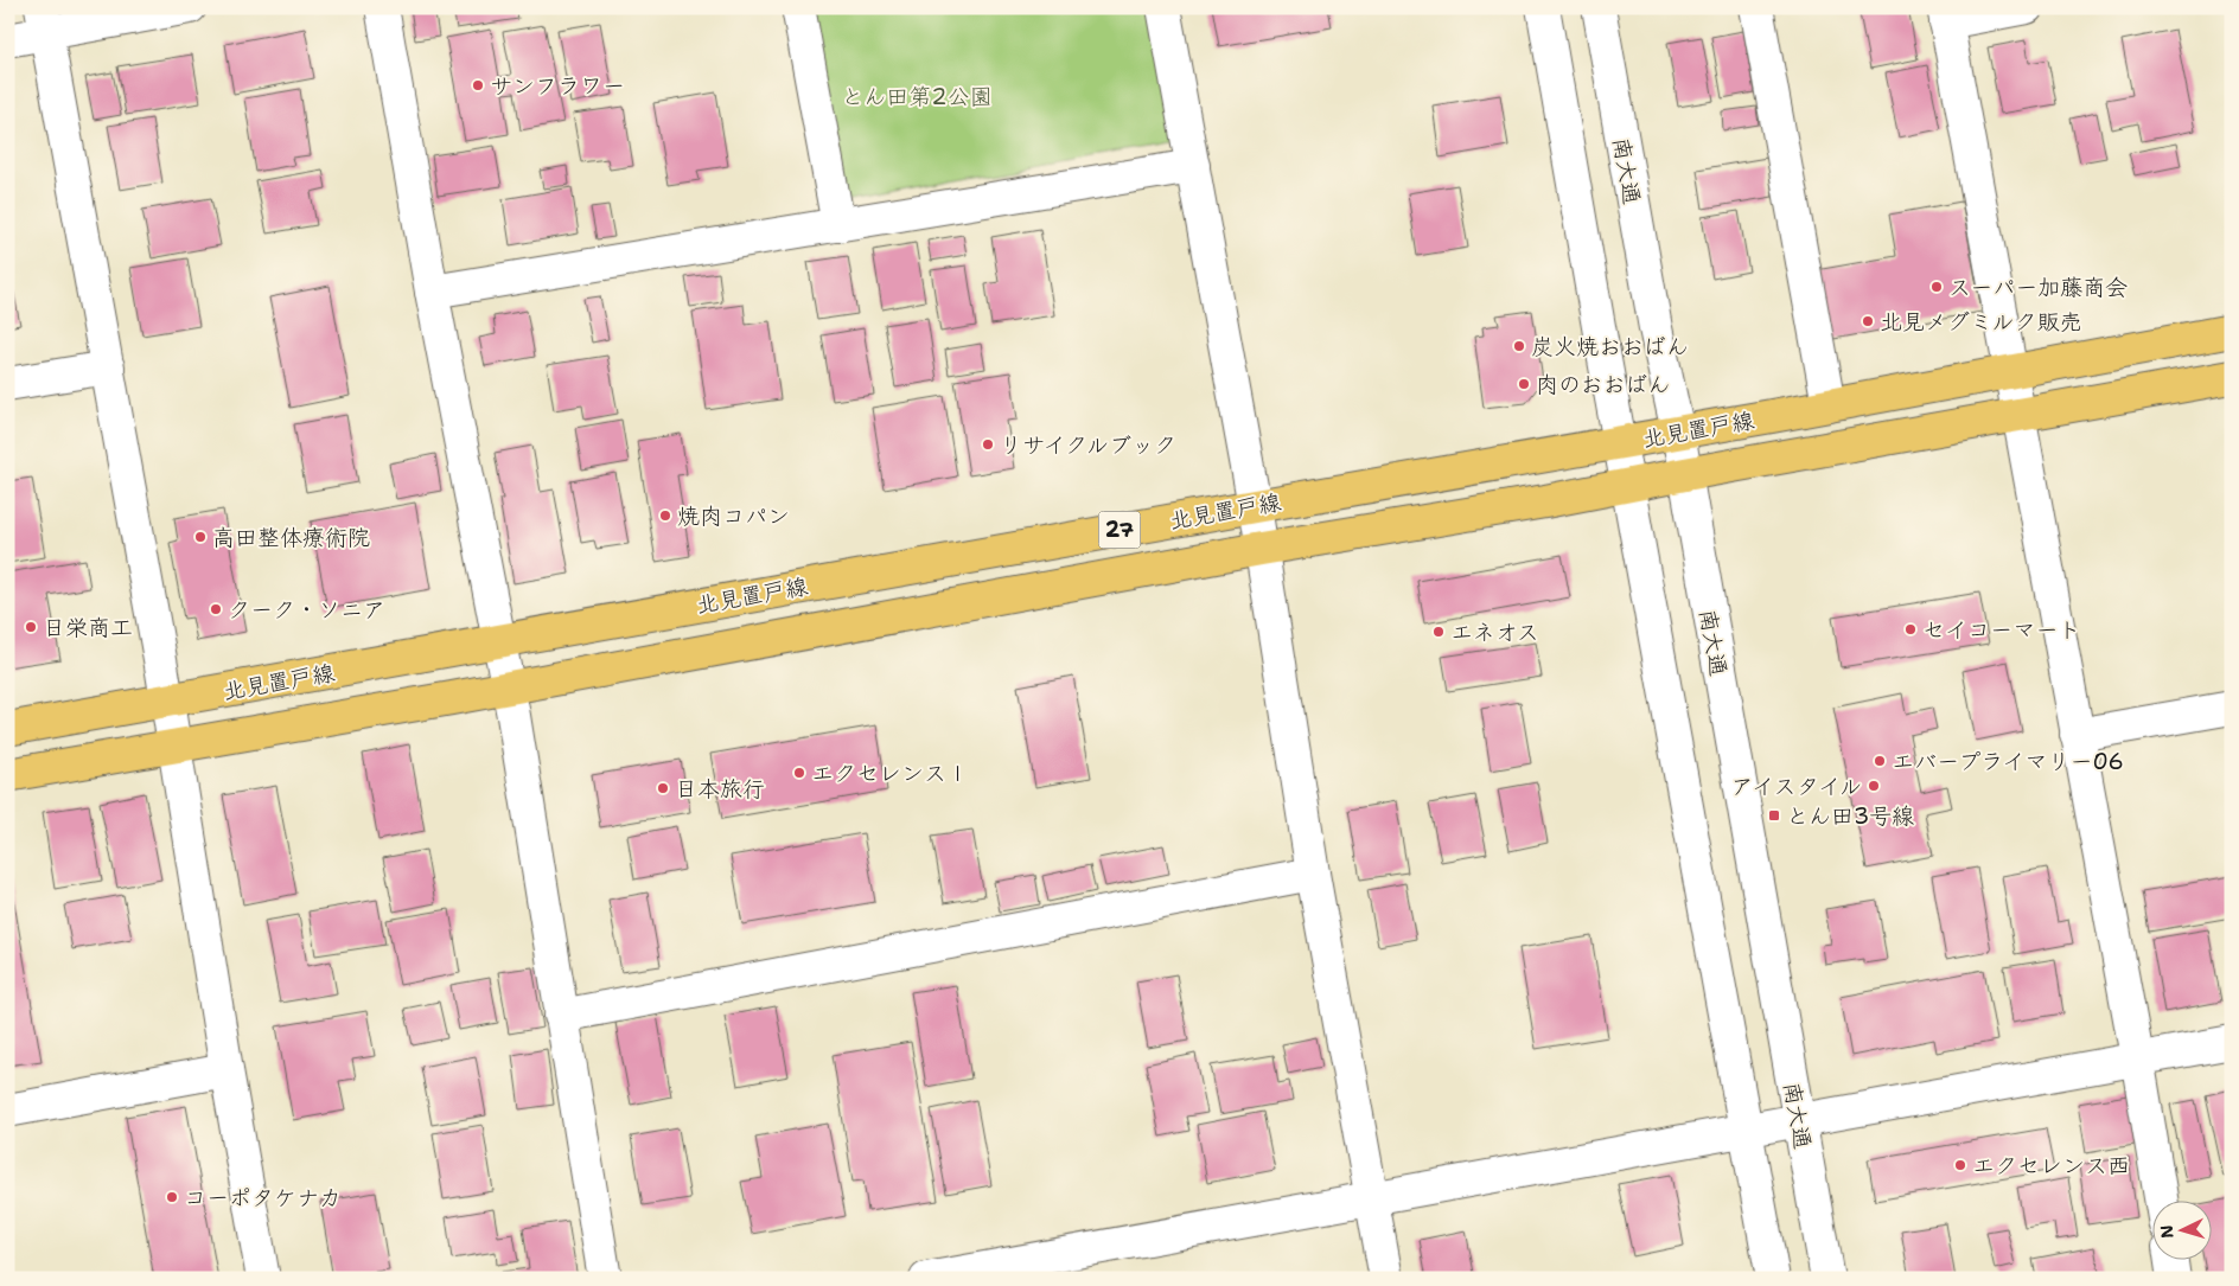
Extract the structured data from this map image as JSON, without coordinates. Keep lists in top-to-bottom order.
{
  "streets": {
    "main road": ["北見置戸線", "27"],
    "street": ["南大通"]
  },
  "crossings": [
    ["南大通", "北見置戸線"]
  ],
  "parks": ["とん田第2公園"],
  "places": {
    "other": [
      "サンフラワー",
      "スーパー加藤商会",
      "北見メグミルク販売",
      "炭火焼おおばん",
      "肉のおおばん",
      "リサイクルブック",
      "焼肉コパン",
      "高田整体療術院",
      "クーク・ソニア",
      "日栄商工",
      "セイコーマート",
      "エネオス",
      "エバープライマリー06",
      "エクセレンスⅠ",
      "アイスタイル",
      "日本旅行",
      "エクセレンス西",
      "コーポタケナカ"
    ],
    "transit": ["とん田3号線"]
  },
  "north": "left"
}
